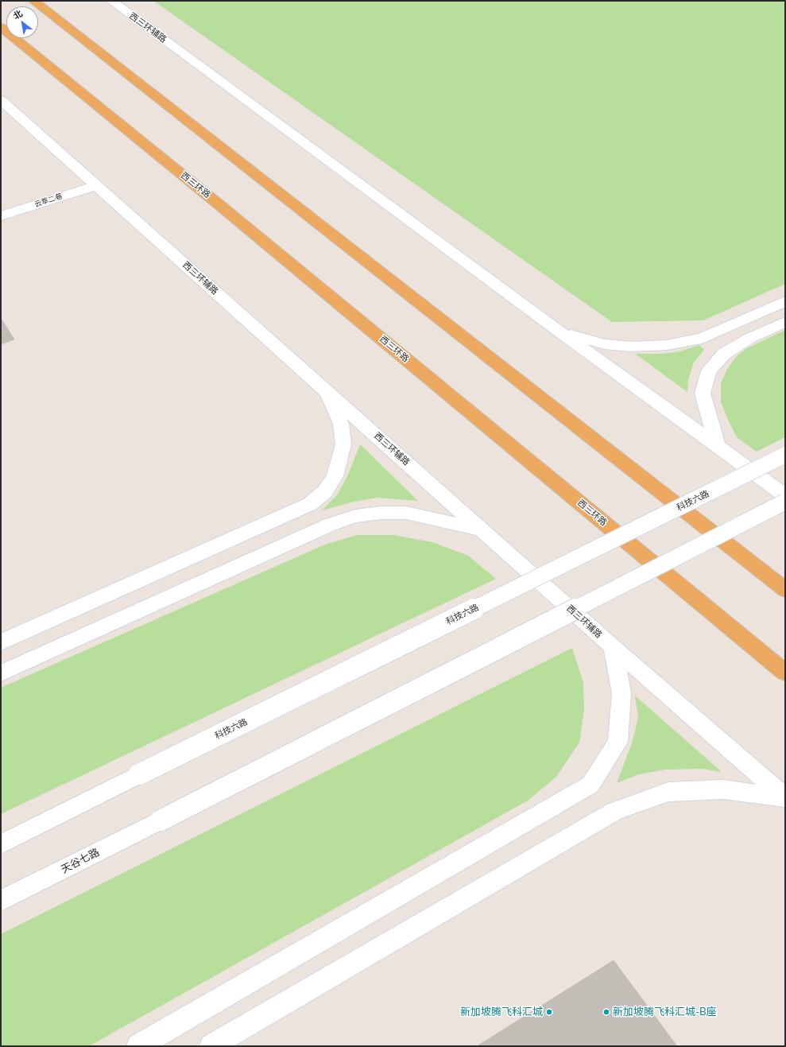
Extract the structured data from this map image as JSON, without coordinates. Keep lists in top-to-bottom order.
{
  "streets": {
    "highway": ["西三环路"],
    "main road": [
      "西三环辅路",
      "云萃二巷",
      "科技六路",
      "天谷七路"
    ]
  },
  "crossings": [
    ["西三环辅路", "云萃二巷"]
  ],
  "places": ["新加坡腾飞科汇城", "新加坡腾飞科汇城-B座"],
  "north": "top left"
}
